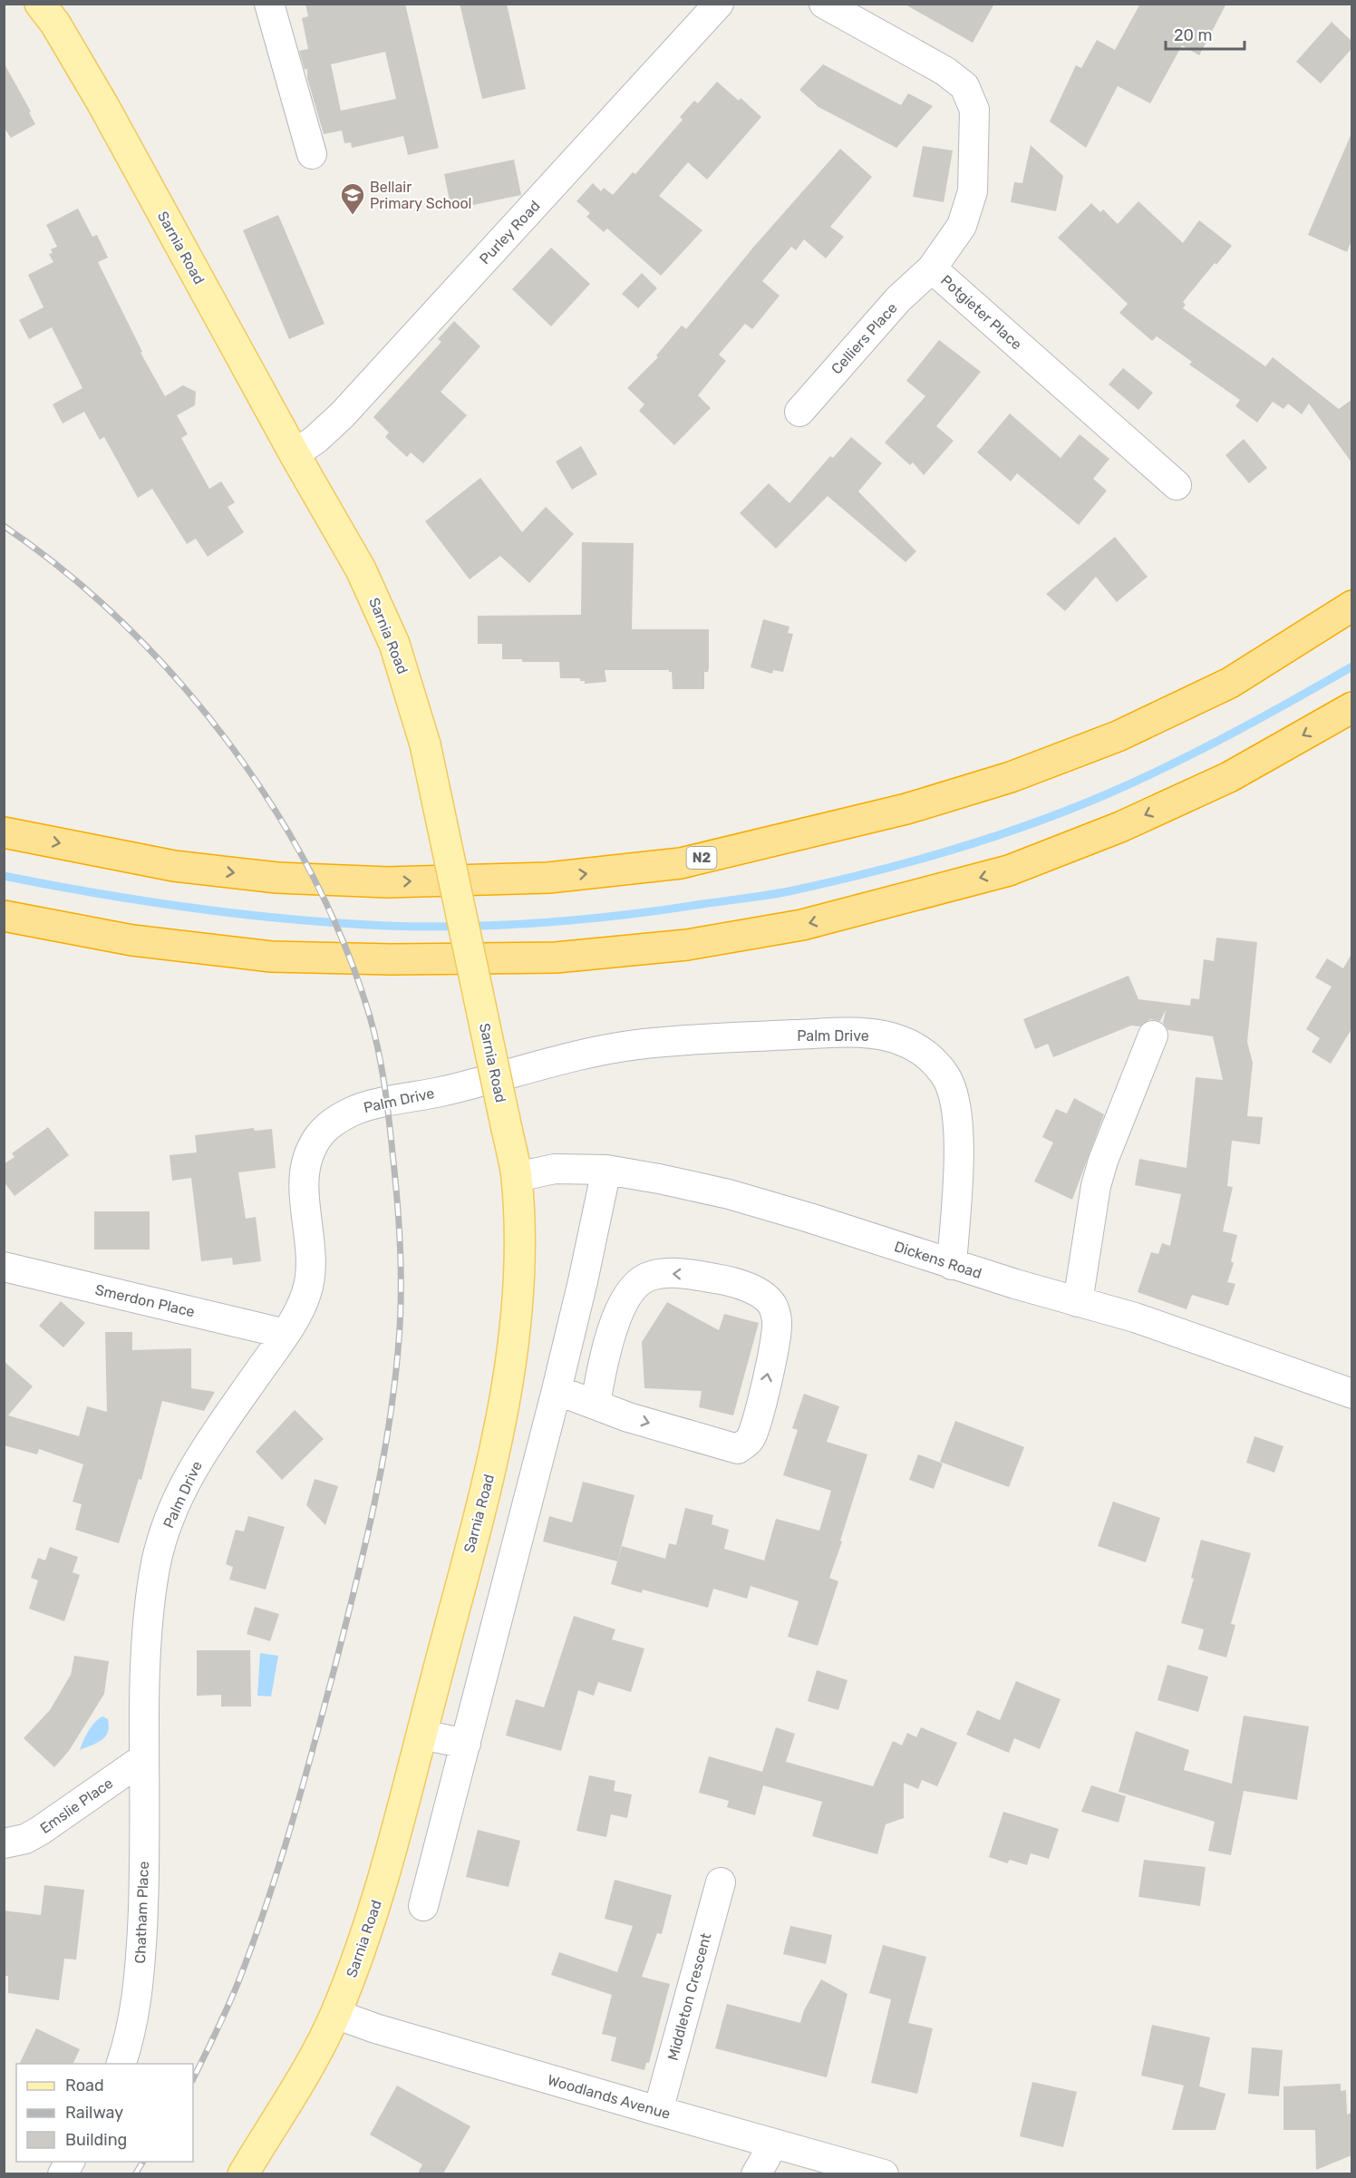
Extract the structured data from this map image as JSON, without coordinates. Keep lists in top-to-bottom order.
{
  "streets": {
    "highway": ["N2"],
    "main road": ["Sarnia Road"],
    "street": [
      "Purley Road",
      "Potgieter Place",
      "Celliers Place",
      "Palm Drive",
      "Dickens Road",
      "Smerdon Place",
      "Emslie Place",
      "Chatham Place",
      "Middleton Crescent",
      "Woodlands Avenue"
    ]
  },
  "crossings": [
    ["Purley Road", "Sarnia Road"],
    ["Sarnia Road", "Dickens Road"],
    ["Sarnia Road", "Woodlands Avenue"],
    ["Potgieter Place", "Celliers Place"],
    ["Palm Drive", "Dickens Road"],
    ["Palm Drive", "Smerdon Place"],
    ["Palm Drive", "Emslie Place"],
    ["Palm Drive", "Chatham Place"],
    ["Emslie Place", "Chatham Place"],
    ["Middleton Crescent", "Woodlands Avenue"]
  ],
  "places": {
    "school or university": ["Bellair Primary School"]
  },
  "legend": ["Road", "Railway", "Building"],
  "scale_bar": "20 m"
}
